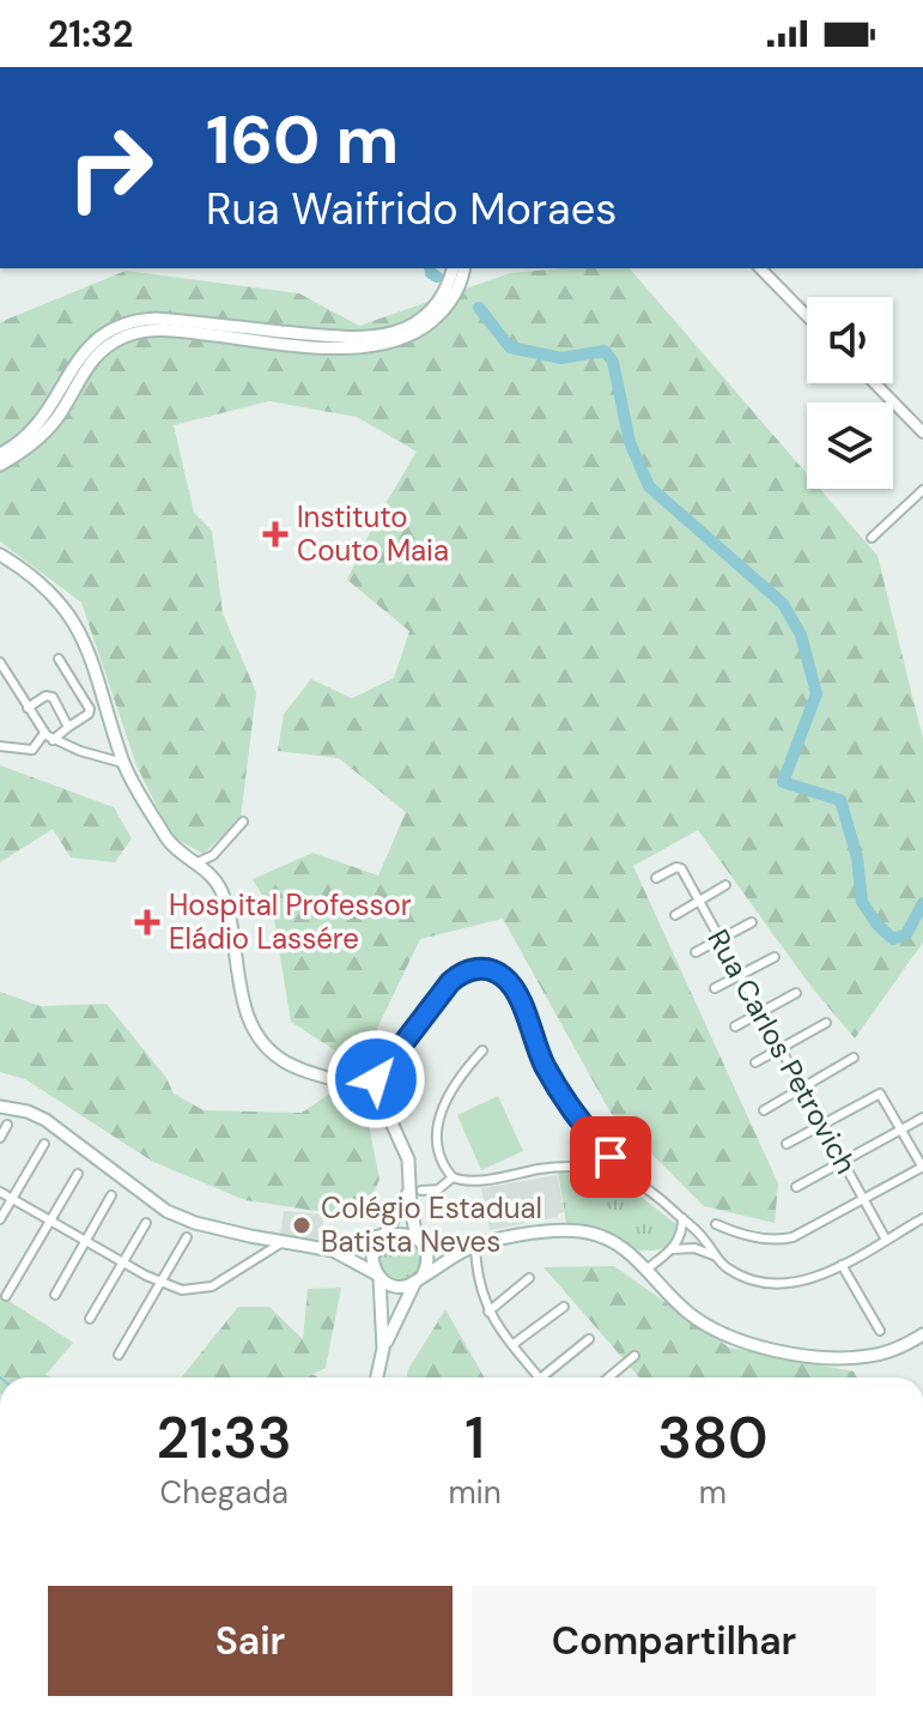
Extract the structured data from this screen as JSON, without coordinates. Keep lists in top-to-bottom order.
{
  "streets": {
    "street": ["Rua Carlos Petrovich"]
  },
  "places": {
    "health": ["Instituto Couto Maia", "Hospital Professor Eládio Lassére"],
    "other": ["Colégio Estadual Batista Neves"]
  },
  "page": {
    "status": "21:32",
    "turn": ["160 m", "Rua Waifrido Moraes"],
    "eta": [
      "21:33",
      "Chegada",
      "1",
      "min",
      "380",
      "m"
    ],
    "buttons": ["Sair", "Compartilhar"]
  }
}
